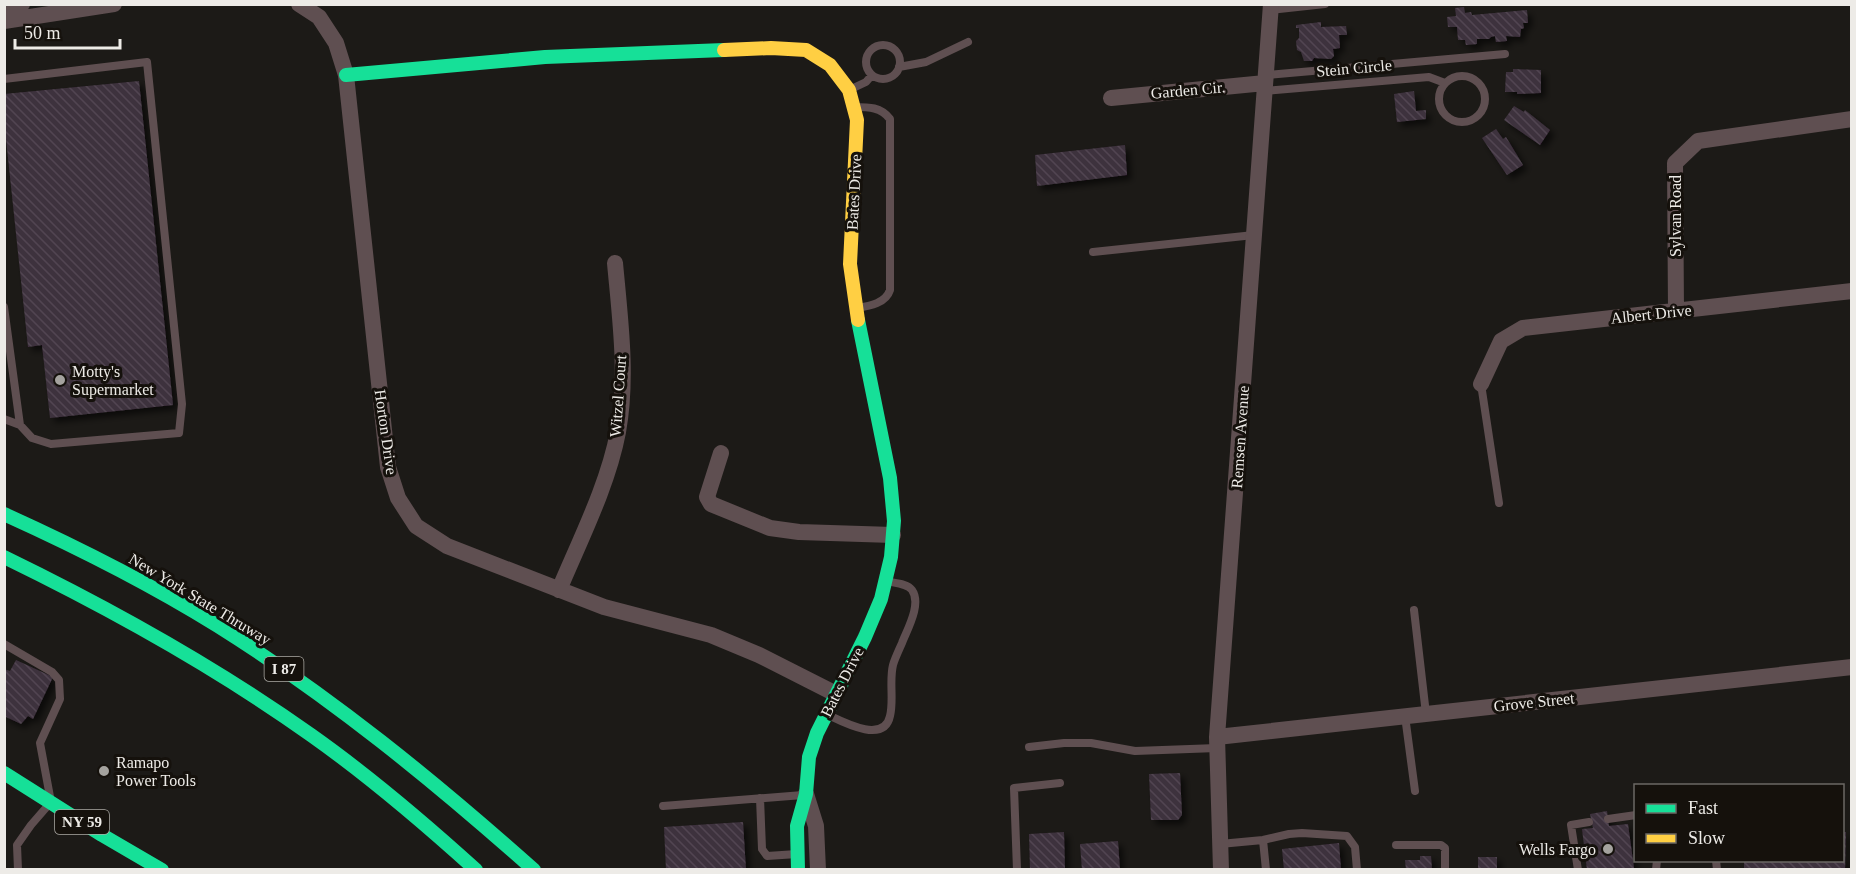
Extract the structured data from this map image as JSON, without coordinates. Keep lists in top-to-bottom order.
{
  "streets": {
    "main road": [
      "Bates Drive",
      "New York State Thruway",
      "I 87",
      "NY 59"
    ],
    "street": [
      "Garden Cir.",
      "Sylvan Road",
      "Albert Drive",
      "Witzel Court",
      "Horton Drive",
      "Remsen Avenue",
      "Grove Street"
    ],
    "lane": ["Stein Circle"]
  },
  "crossings": [
    ["Stein Circle", "Garden Cir."],
    ["Stein Circle", "Remsen Avenue"],
    ["Garden Cir.", "Remsen Avenue"],
    ["Bates Drive", "Horton Drive"],
    ["Sylvan Road", "Albert Drive"],
    ["Witzel Court", "Horton Drive"],
    ["Remsen Avenue", "Grove Street"]
  ],
  "places": ["Motty's Supermarket", "Ramapo Power Tools", "Wells Fargo"],
  "legend": ["Fast", "Slow"],
  "scale_bar": "50 m"
}
